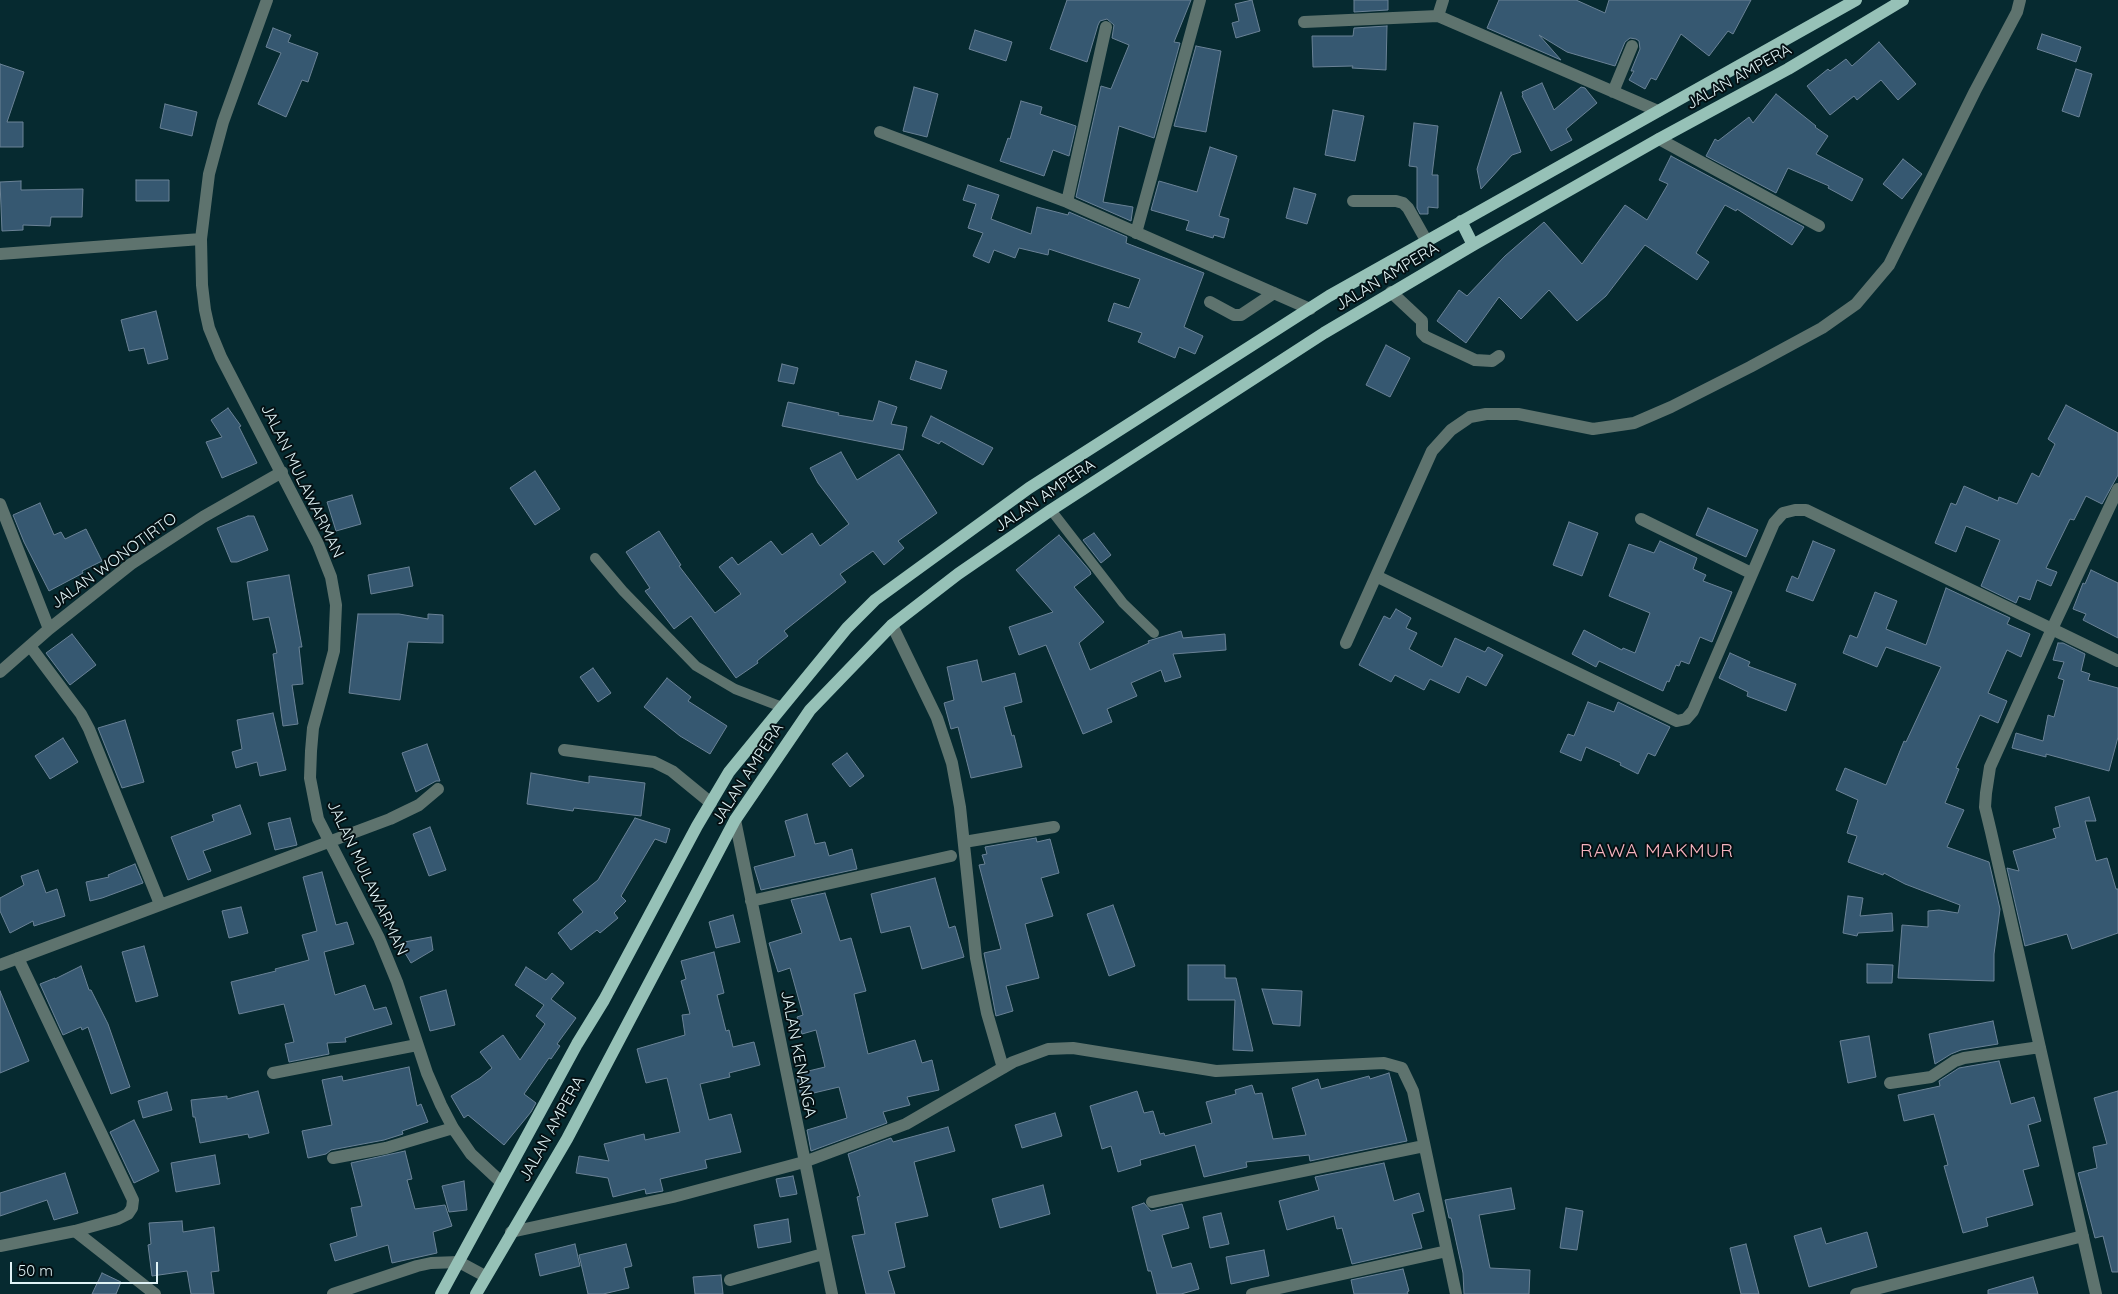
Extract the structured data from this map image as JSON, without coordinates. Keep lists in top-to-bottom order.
{
  "streets": {
    "main road": ["JALAN AMPERA"],
    "street": ["JALAN MULAWARMAN", "JALAN WONOTIRTO", "JALAN KENANGA"]
  },
  "crossings": [
    ["JALAN AMPERA", "JALAN MULAWARMAN"],
    ["JALAN AMPERA", "JALAN KENANGA"],
    ["JALAN MULAWARMAN", "JALAN WONOTIRTO"]
  ],
  "districts": ["RAWA MAKMUR"],
  "scale_bar": "50 m"
}
